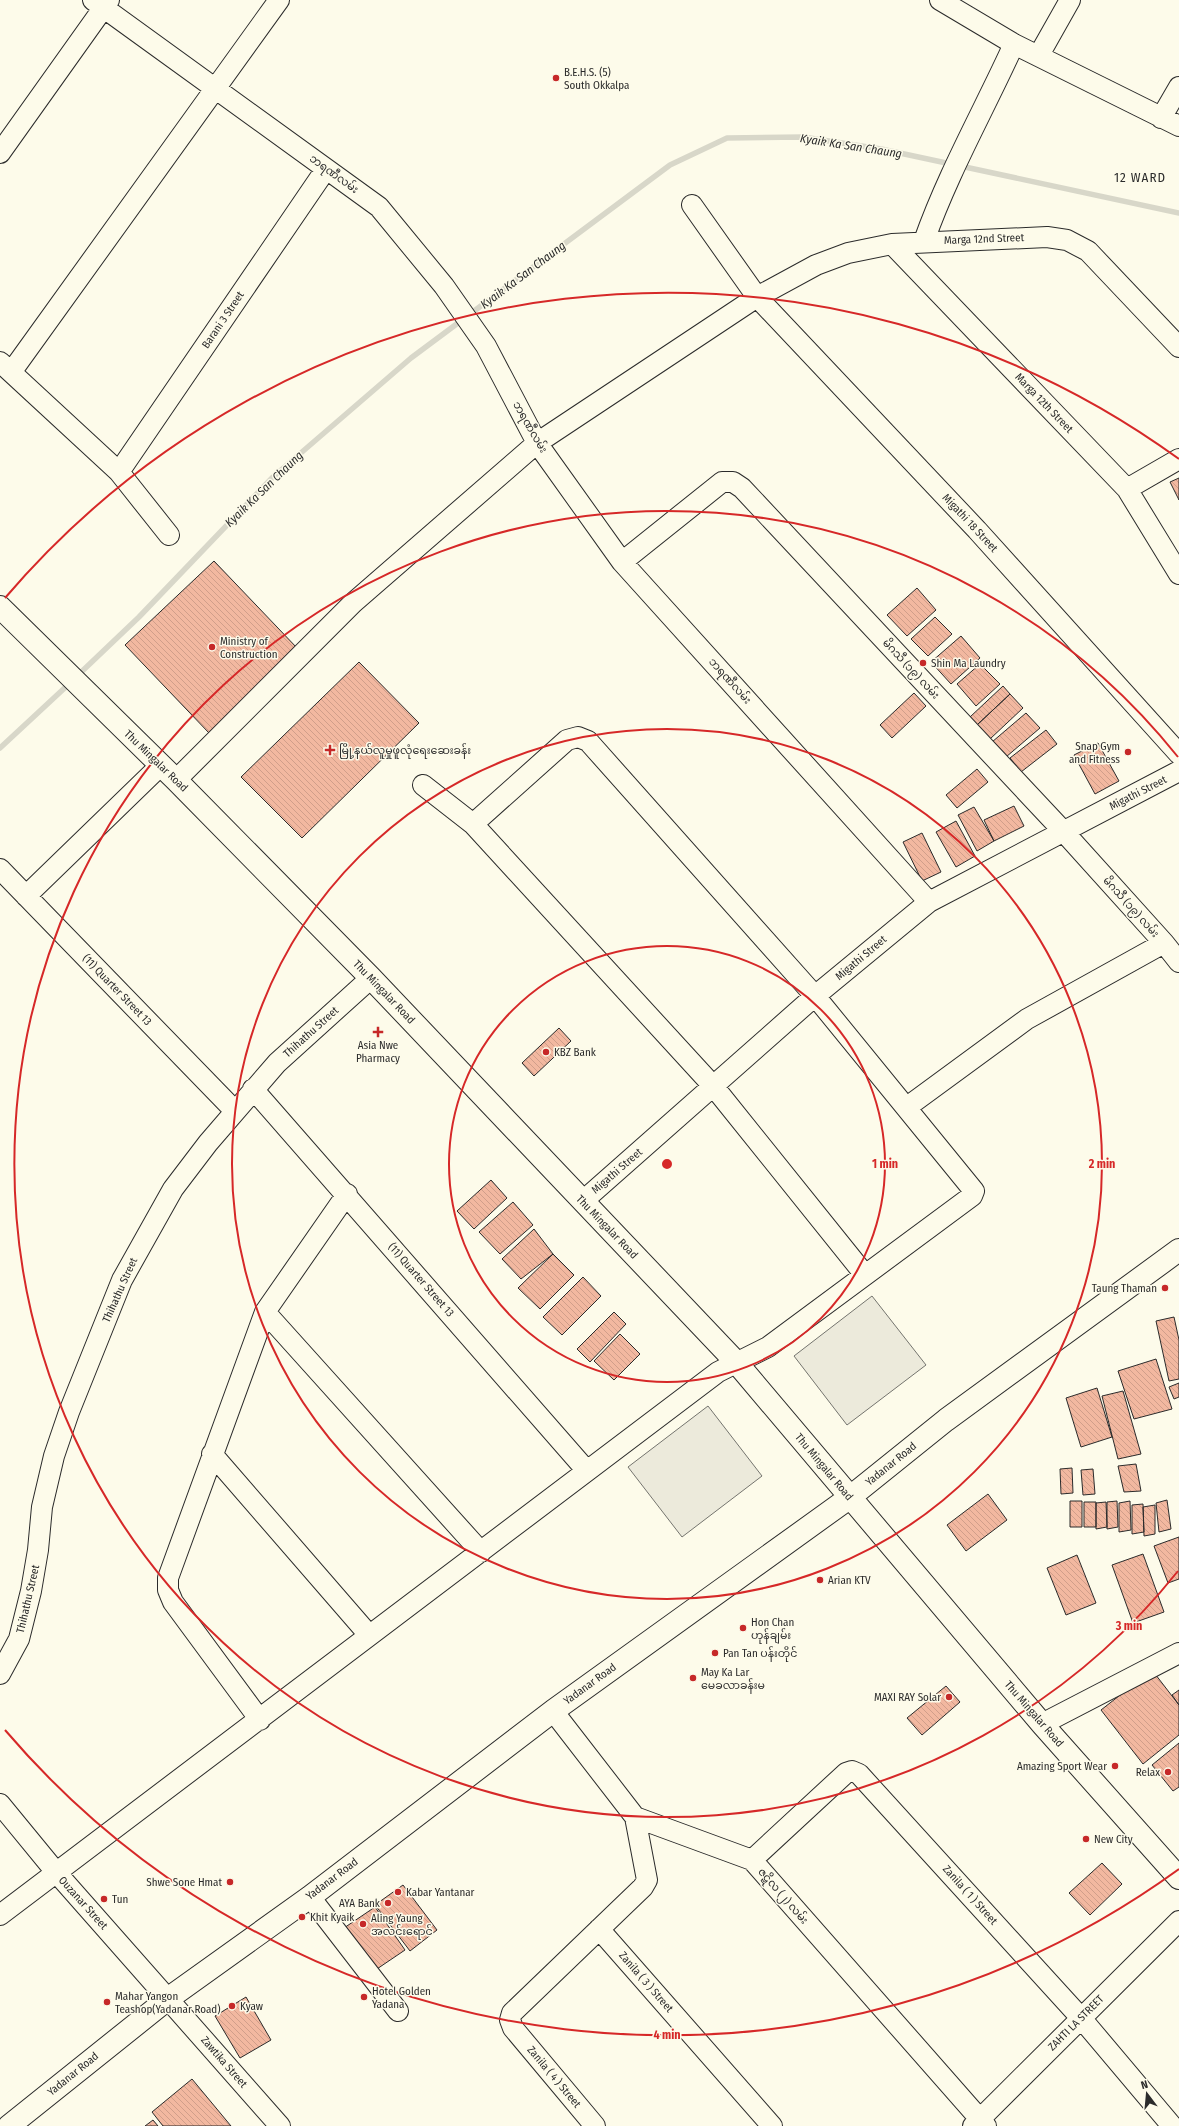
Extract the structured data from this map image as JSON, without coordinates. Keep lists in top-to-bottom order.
{
  "streets": {
    "main road": ["Thu Mingalar Road", "Yadanar Road"],
    "street": [
      "ဘရဏီလမ်း",
      "Marga 12nd Street",
      "Barani 3 Street",
      "Marga 12th Street",
      "Migathi 18 Street",
      "မိဂသီ (၁၉) လမ်း",
      "Migathi Street",
      "(11) Quarter Street 13",
      "Thihathu Street",
      "Zanila ( 1 ) Street",
      "ဇဋိလ (၂) လမ်း",
      "Ouzanar Street",
      "Zanila ( 3 ) Street",
      "ZAHTI LA STREET",
      "Zawtika Street",
      "Zanila ( 4 ) Street"
    ]
  },
  "crossings": [
    ["ဘရဏီလမ်း", "Marga 12nd Street"],
    ["ဘရဏီလမ်း", "Barani 3 Street"],
    ["ဘရဏီလမ်း", "မိဂသီ (၁၉) လမ်း"],
    ["ဘရဏီလမ်း", "Migathi Street"],
    ["Marga 12nd Street", "Marga 12th Street"],
    ["Marga 12nd Street", "Migathi 18 Street"],
    ["Marga 12nd Street", "Thu Mingalar Road"],
    ["မိဂသီ (၁၉) လမ်း", "Migathi Street"],
    ["Thu Mingalar Road", "Migathi Street"],
    ["Thu Mingalar Road", "Thihathu Street"],
    ["Thu Mingalar Road", "Yadanar Road"],
    ["(11) Quarter Street 13", "Thihathu Street"],
    ["Yadanar Road", "Ouzanar Street"],
    ["Yadanar Road", "Zawtika Street"],
    ["Zanila ( 1 ) Street", "ဇဋိလ (၂) လမ်း"],
    ["Zanila ( 1 ) Street", "ZAHTI LA STREET"],
    ["ဇဋိလ (၂) လမ်း", "ZAHTI LA STREET"],
    ["Ouzanar Street", "Zawtika Street"],
    ["Zanila ( 3 ) Street", "Zanila ( 4 ) Street"]
  ],
  "districts": ["12 WARD"],
  "water": ["Kyaik Ka San Chaung"],
  "places": {
    "other": [
      "B.E.H.S. (5) South Okkalpa",
      "Ministry of Construction",
      "Shin Ma Laundry",
      "Snap Gym and Fitness",
      "KBZ Bank",
      "Taung Thaman",
      "Arian KTV",
      "Hon Chan ဟုန်ချမ်း",
      "Pan Tan ပန်းတိုင်",
      "May Ka Lar မေခလာခန်းမ",
      "MAXI RAY Solar",
      "Amazing Sport Wear",
      "Relax",
      "New City",
      "Shwe Sone Hmat",
      "Kabar Yantanar",
      "Tun",
      "AYA Bank",
      "Khit Kyaik",
      "Aling Yaung အလင်းရောင်",
      "Hotel Golden Yadana",
      "Mahar Yangon Teashop(Yadanar Road)",
      "Kyaw"
    ],
    "health": ["မြို့နယ်လူမှုဖူလုံရေးဆေးခန်း", "Asia Nwe Pharmacy"]
  },
  "north": "top",
  "rings": [
    "1 min",
    "2 min",
    "3 min",
    "4 min"
  ]
}
